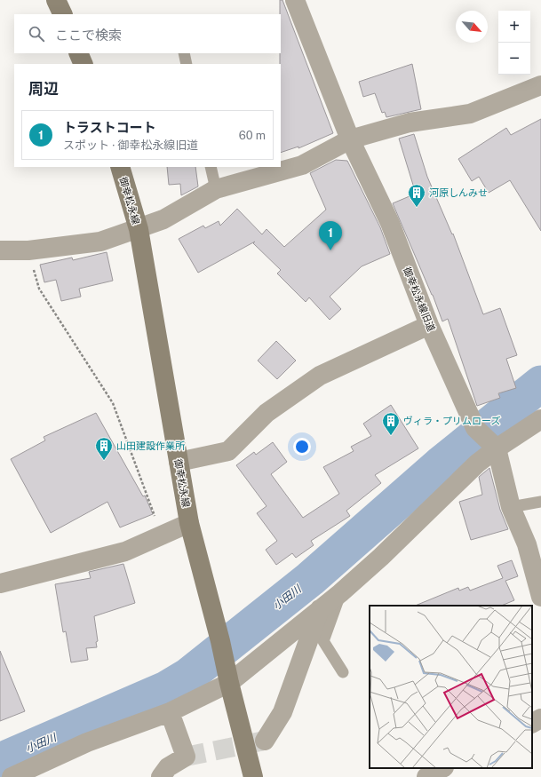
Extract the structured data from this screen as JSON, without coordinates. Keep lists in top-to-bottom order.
{
  "streets": {
    "main road": ["御幸松永線"],
    "street": ["御幸松永線旧道"]
  },
  "water": ["小田川"],
  "places": {
    "building": ["河原しんみせ", "ヴィラ・プリムローズ", "山田建設作業所"]
  },
  "north": "bottom right",
  "page": {
    "map_buttons": ["+", "−"],
    "search": "ここで検索",
    "heading": "周辺",
    "list": [
      {
        "mark": "1",
        "name": "トラストコート",
        "note": "スポット · 御幸松永線旧道",
        "value": "60 m"
      }
    ],
    "pins": "1"
  }
}
